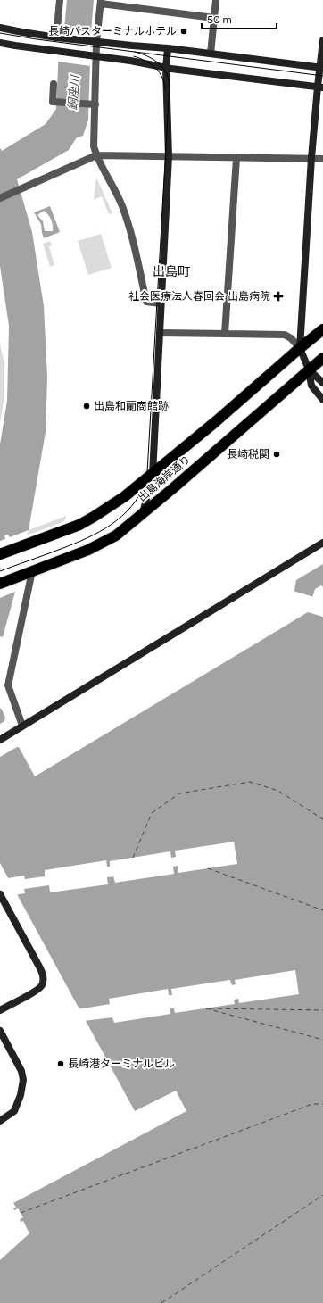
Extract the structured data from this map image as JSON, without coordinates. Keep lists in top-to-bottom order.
{
  "streets": {
    "highway": ["出島海岸通り"]
  },
  "districts": ["出島町"],
  "water": ["銅座川"],
  "places": {
    "other": [
      "長崎バスターミナルホテル",
      "出島和蘭商館跡",
      "長崎税関",
      "長崎港ターミナルビル"
    ],
    "health": ["社会医療法人春回会 出島病院"]
  },
  "scale_bar": "50 m"
}
